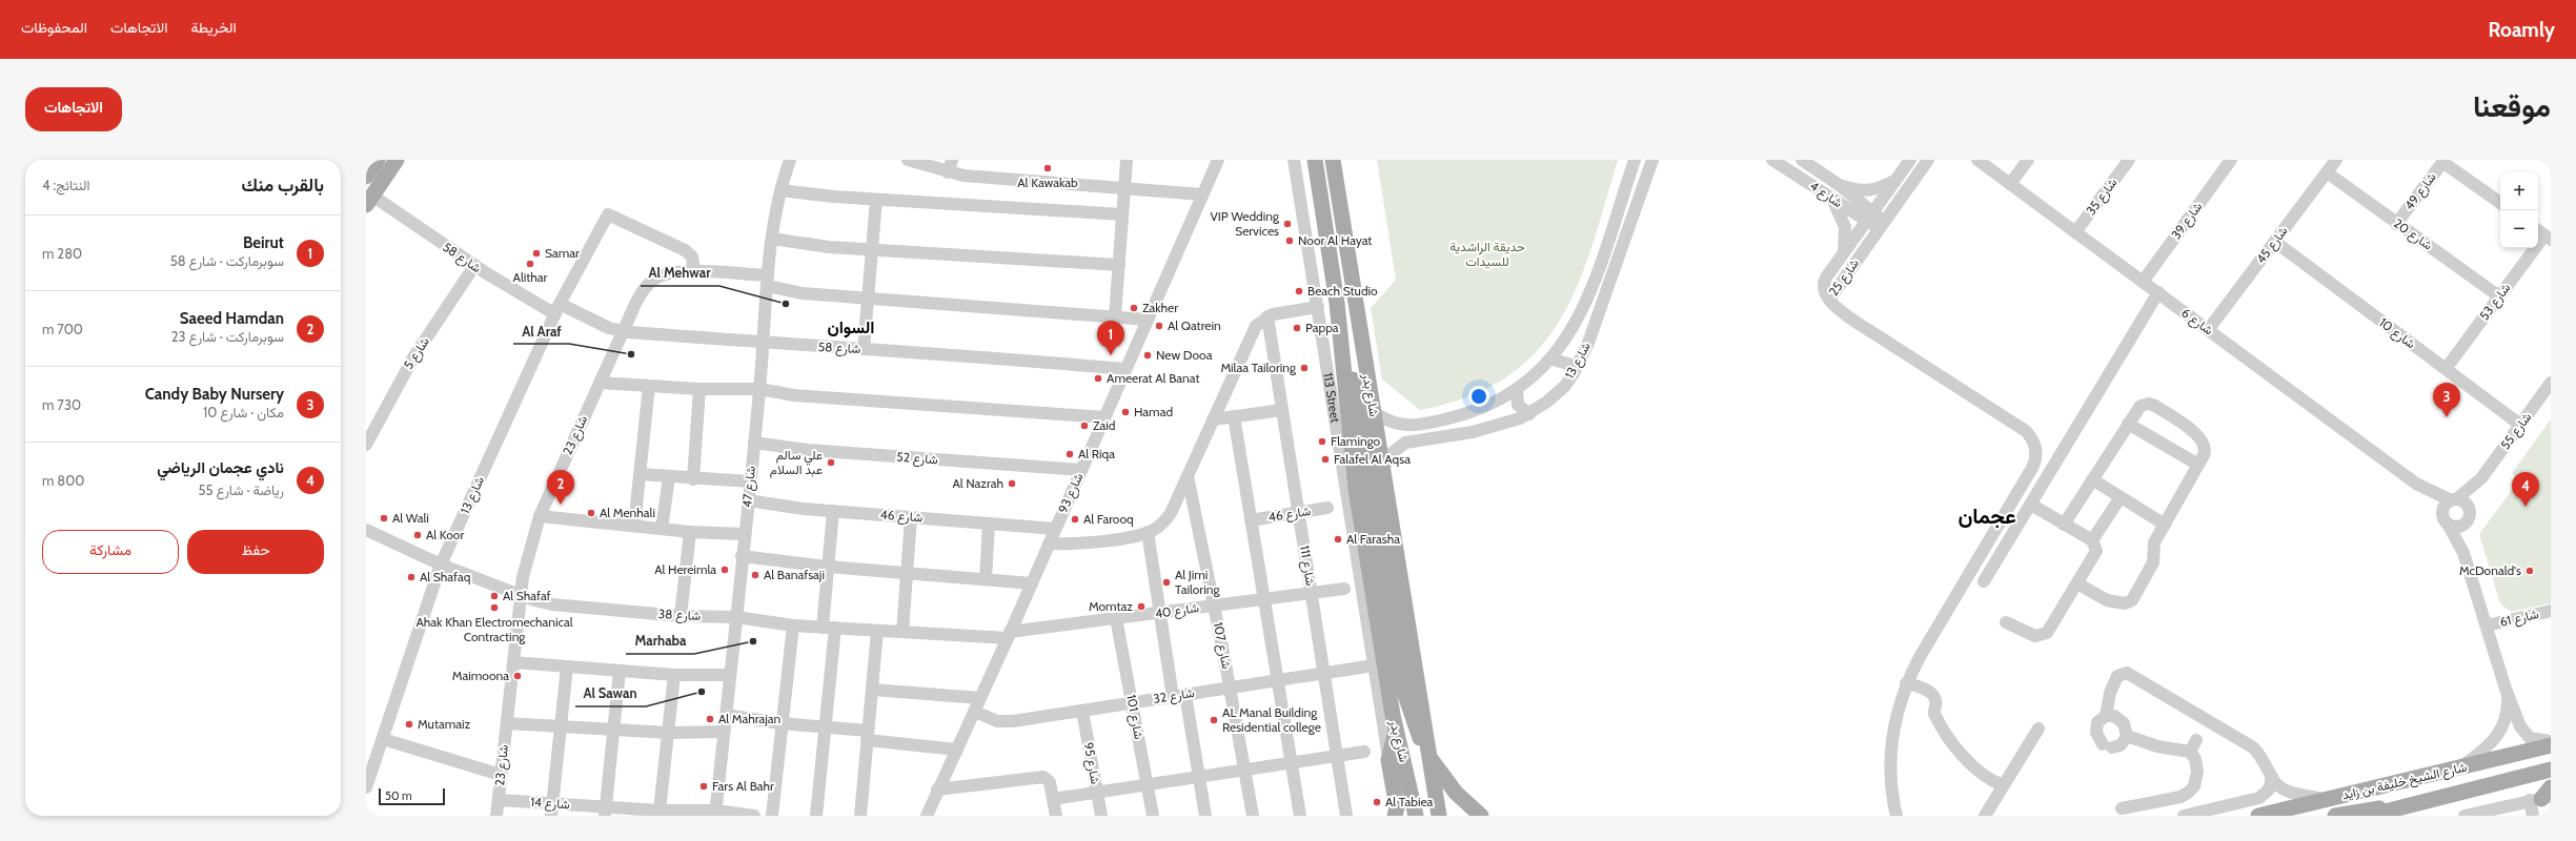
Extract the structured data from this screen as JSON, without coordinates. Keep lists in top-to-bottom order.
{
  "streets": {
    "main road": ["شارع بدر", "شارع الشيخ خليفة بن زايد"],
    "street": [
      "شارع 49",
      "شارع 4",
      "شارع 35",
      "شارع 39",
      "شارع 20",
      "شارع 45",
      "شارع 58",
      "شارع 25",
      "شارع 53",
      "شارع 6",
      "شارع 10",
      "شارع 5",
      "شارع 13",
      "113 Street",
      "شارع 55",
      "شارع 23",
      "شارع 52",
      "شارع 47",
      "شارع 93",
      "شارع 46",
      "شارع 111",
      "شارع 40",
      "شارع 38",
      "شارع 61",
      "شارع 107",
      "شارع 32",
      "شارع 101",
      "شارع 95",
      "شارع 14"
    ]
  },
  "crossings": [
    ["شارع 49", "شارع 20"],
    ["شارع 4", "شارع 25"],
    ["شارع 35", "شارع 6"],
    ["شارع 39", "شارع 6"],
    ["شارع 20", "شارع 45"],
    ["شارع 20", "شارع 53"],
    ["شارع 45", "شارع 6"],
    ["شارع 45", "شارع 10"],
    ["شارع 58", "شارع 5"],
    ["شارع 58", "شارع 13"],
    ["شارع 58", "شارع 23"],
    ["شارع 58", "شارع 47"],
    ["شارع 58", "شارع 93"],
    ["شارع 53", "شارع 10"],
    ["شارع 6", "شارع 55"],
    ["شارع 10", "شارع 55"],
    ["شارع 13", "شارع بدر"],
    ["شارع 13", "شارع 23"],
    ["شارع 13", "شارع 38"],
    ["113 Street", "شارع 32"],
    ["شارع 23", "شارع 47"],
    ["شارع 23", "شارع 93"],
    ["شارع 23", "شارع 38"],
    ["شارع 23", "شارع 14"],
    ["شارع 52", "شارع 47"],
    ["شارع 52", "شارع 93"],
    ["شارع 47", "شارع 46"],
    ["شارع 47", "شارع 38"],
    ["شارع 47", "شارع 14"],
    ["شارع 93", "شارع 46"],
    ["شارع 93", "شارع 40"],
    ["شارع 93", "شارع 38"],
    ["شارع 93", "شارع 32"],
    ["شارع 46", "شارع 111"],
    ["شارع 111", "شارع 40"],
    ["شارع 111", "شارع 32"],
    ["شارع 40", "شارع 38"],
    ["شارع 40", "شارع 107"],
    ["شارع 40", "شارع 101"],
    ["شارع 107", "شارع 32"],
    ["شارع 32", "شارع 101"],
    ["شارع 32", "شارع 95"]
  ],
  "districts": ["السوان", "عجمان"],
  "parks": ["حديقة الراشدية للسيدات"],
  "places": [
    "Al Kawakab",
    "VIP Wedding Services",
    "Noor Al Hayat",
    "Samar",
    "Alithar",
    "Beach Studio",
    "Al Mehwar",
    "Zakher",
    "Al Qatrein",
    "Pappa",
    "Al Araf",
    "New Dooa",
    "Milaa Tailoring",
    "Ameerat Al Banat",
    "Hamad",
    "Zaid",
    "Flamingo",
    "Al Riqa",
    "Falafel Al Aqsa",
    "علي سالم عبد السلام",
    "Al Nazrah",
    "Al Menhali",
    "Al Wali",
    "Al Farooq",
    "Al Koor",
    "Al Farasha",
    "Al Hereimla",
    "McDonald's",
    "Al Banafsaji",
    "Al Shafaq",
    "Al Jimi Tailoring",
    "Al Shafaf",
    "Momtaz",
    "Ahak Khan Electromechanical Contracting",
    "Marhaba",
    "Maimoona",
    "Al Sawan",
    "Al Mahrajan",
    "AL Manal Building Residential college",
    "Mutamaiz",
    "Fars Al Bahr",
    "Al Tabiea"
  ],
  "scale_bar": "50 m",
  "page": {
    "header": "Roamly",
    "nav": ["الخريطة", "الاتجاهات", "المحفوظات"],
    "title": "موقعنا",
    "buttons": [
      "الاتجاهات",
      ["حفظ", "مشاركة"]
    ],
    "heading": ["بالقرب منك", "النتائج: 4"],
    "map_buttons": ["+", "−"],
    "list": [
      {
        "mark": "1",
        "name": "Beirut",
        "note": "سوبرماركت · شارع 58",
        "value": "280 m"
      },
      {
        "mark": "2",
        "name": "Saeed Hamdan",
        "note": "سوبرماركت · شارع 23",
        "value": "700 m"
      },
      {
        "mark": "3",
        "name": "Candy Baby Nursery",
        "note": "مكان · شارع 10",
        "value": "730 m"
      },
      {
        "mark": "4",
        "name": "نادي عجمان الرياضي",
        "note": "رياضة · شارع 55",
        "value": "800 m"
      }
    ],
    "pins": [
      "1",
      "3",
      "2",
      "4"
    ],
    "scale": "50 m"
  }
}
